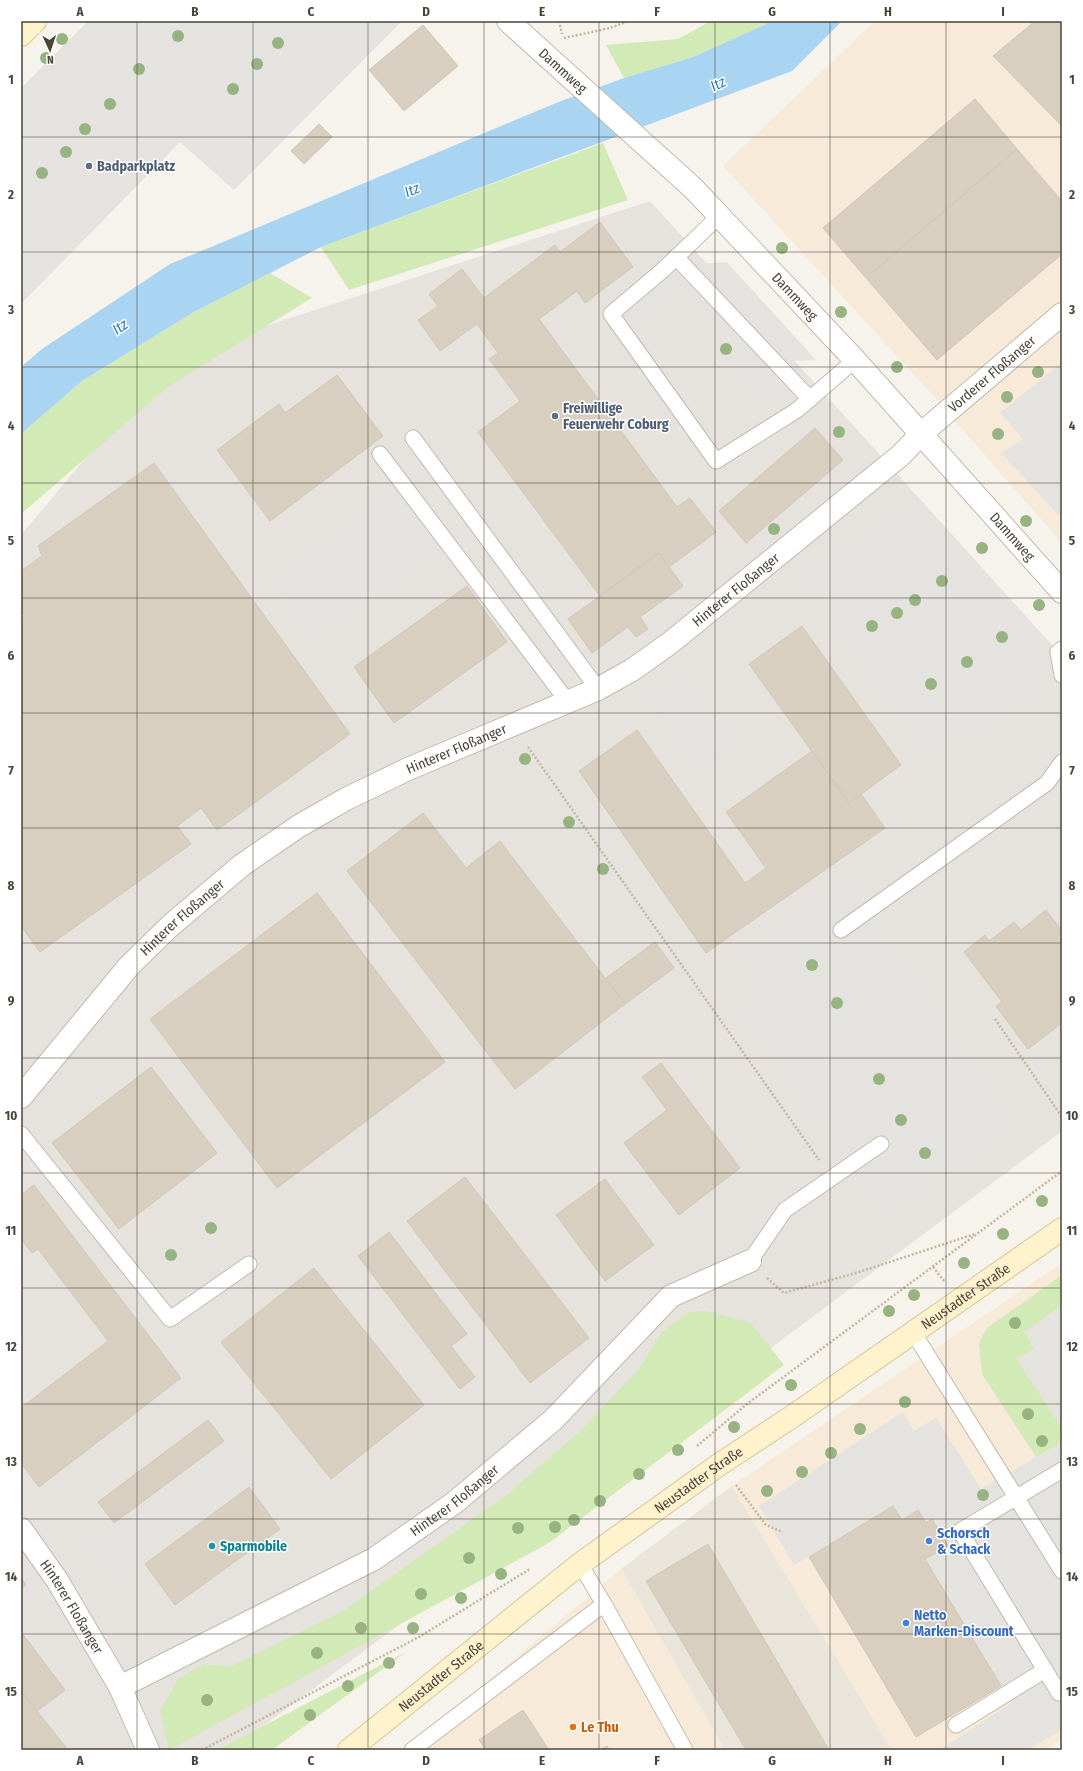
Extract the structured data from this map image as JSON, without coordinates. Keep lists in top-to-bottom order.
{
  "streets": {
    "street": [
      "Dammweg",
      "Vorderer Floßanger",
      "Hinterer Floßanger",
      "Neustadter Straße"
    ]
  },
  "crossings": [
    ["Dammweg", "Vorderer Floßanger"],
    ["Dammweg", "Hinterer Floßanger"],
    ["Vorderer Floßanger", "Hinterer Floßanger"]
  ],
  "water": ["Itz"],
  "places": [
    "Badparkplatz",
    "Freiwillige Feuerwehr Coburg",
    "Schorsch & Schack",
    "Sparmobile",
    "Netto Marken-Discount",
    "Le Thu"
  ],
  "north": "bottom",
  "grid": {
    "columns": [
      "A",
      "B",
      "C",
      "D",
      "E",
      "F",
      "G",
      "H",
      "I"
    ],
    "rows": [
      "1",
      "2",
      "3",
      "4",
      "5",
      "6",
      "7",
      "8",
      "9",
      "10",
      "11",
      "12",
      "13",
      "14",
      "15"
    ]
  }
}
